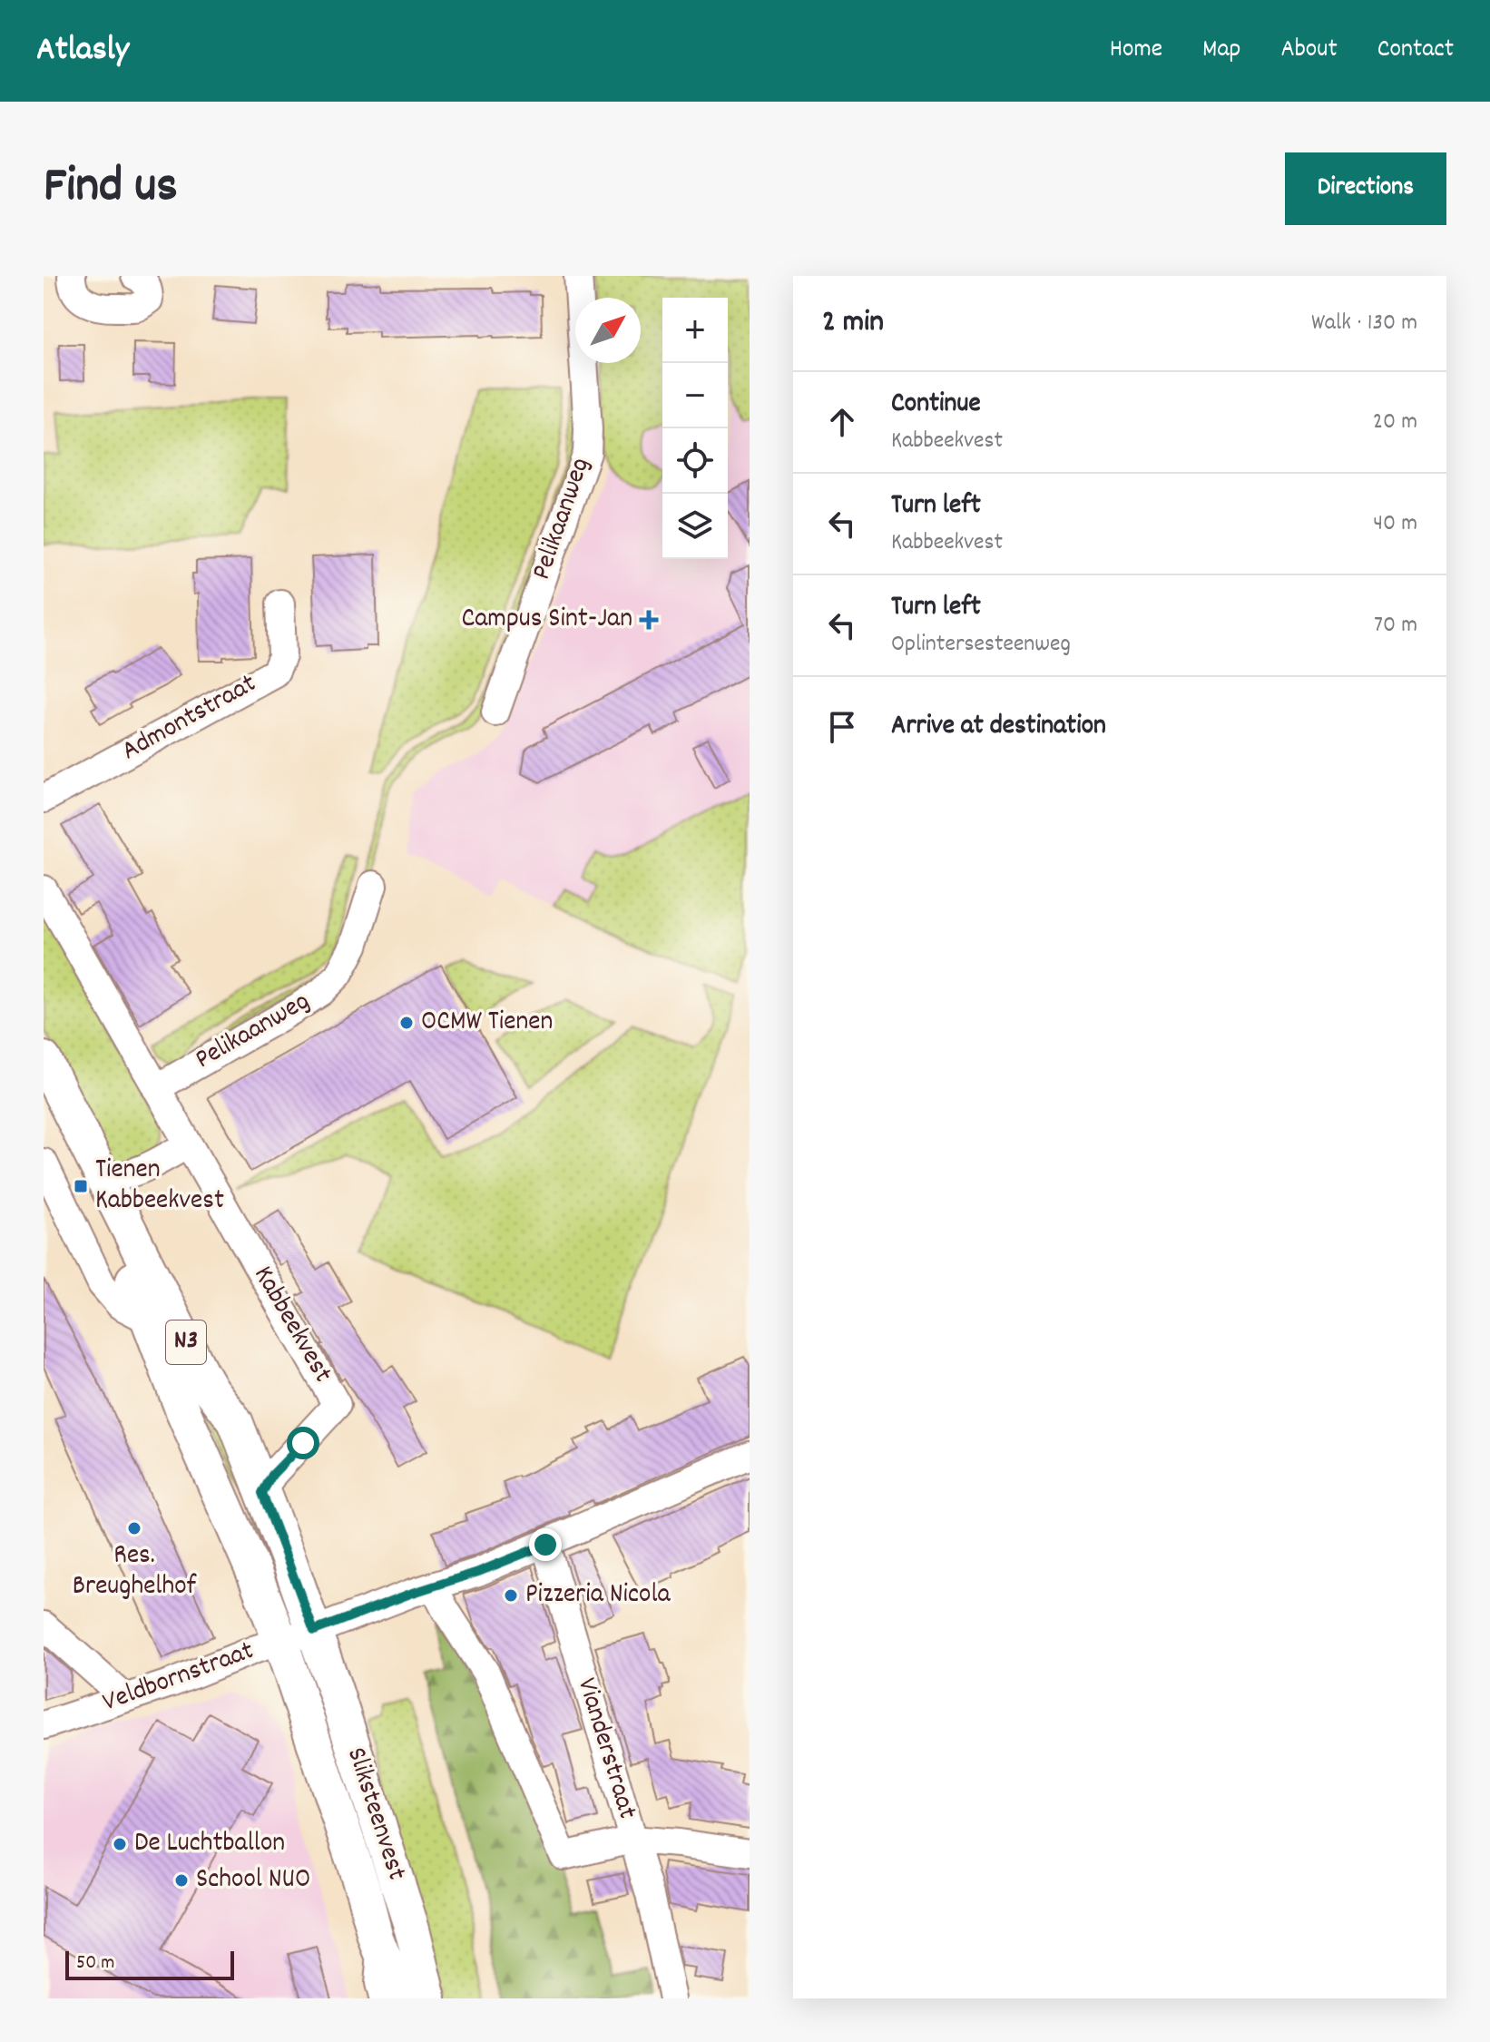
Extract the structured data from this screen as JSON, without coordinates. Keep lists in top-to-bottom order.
{
  "streets": {
    "main road": ["N3", "Sliksteenvest"],
    "street": [
      "Pelikaanweg",
      "Admontstraat",
      "Kabbeekvest",
      "Veldbornstraat",
      "Vianderstraat"
    ]
  },
  "crossings": [
    ["Pelikaanweg", "Kabbeekvest"],
    ["Kabbeekvest", "N3"],
    ["N3", "Veldbornstraat"],
    ["N3", "Sliksteenvest"],
    ["Veldbornstraat", "Vianderstraat"],
    ["Veldbornstraat", "Sliksteenvest"]
  ],
  "places": {
    "health": ["Campus Sint-Jan"],
    "other": [
      "OCMW Tienen",
      "Res. Breughelhof",
      "Pizzeria Nicola",
      "De Luchtballon",
      "School NUO"
    ],
    "transit": ["Tienen Kabbeekvest"]
  },
  "scale_bar": "50 m",
  "north": "top right",
  "page": {
    "header": "Atlasly",
    "nav": [
      "Home",
      "Map",
      "About",
      "Contact"
    ],
    "title": "Find us",
    "buttons": "Directions",
    "heading": ["2 min", "Walk · 130 m"],
    "map_buttons": ["+", "−"],
    "list": [
      ["Continue", "Kabbeekvest", "20 m"],
      ["Turn left", "Kabbeekvest", "40 m"],
      ["Turn left", "Oplintersesteenweg", "70 m"],
      "Arrive at destination"
    ],
    "scale": "50 m"
  }
}
